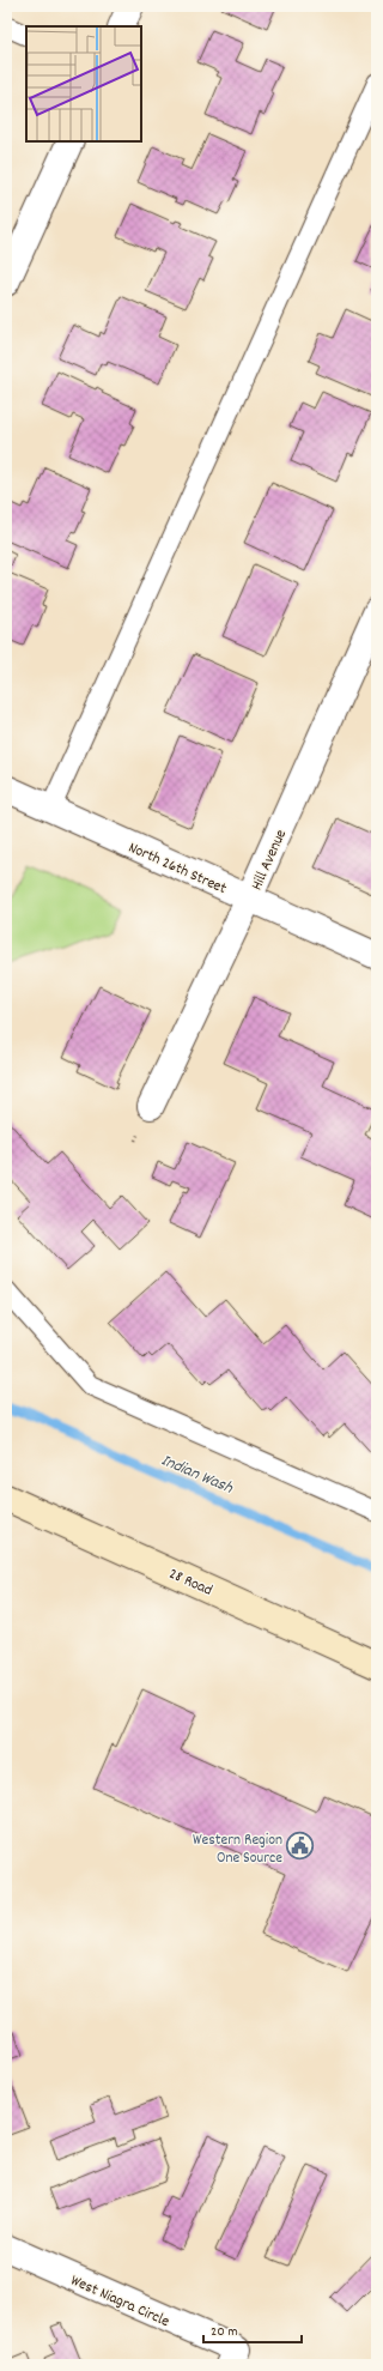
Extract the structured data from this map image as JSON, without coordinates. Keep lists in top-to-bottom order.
{
  "streets": {
    "main road": ["28 Road"],
    "street": ["Hill Avenue", "North 26th Street", "West Niagra Circle"]
  },
  "crossings": [
    ["Hill Avenue", "North 26th Street"]
  ],
  "water": ["Indian Wash"],
  "places": {
    "public building": ["Western Region One Source"]
  },
  "scale_bar": "20 m"
}
